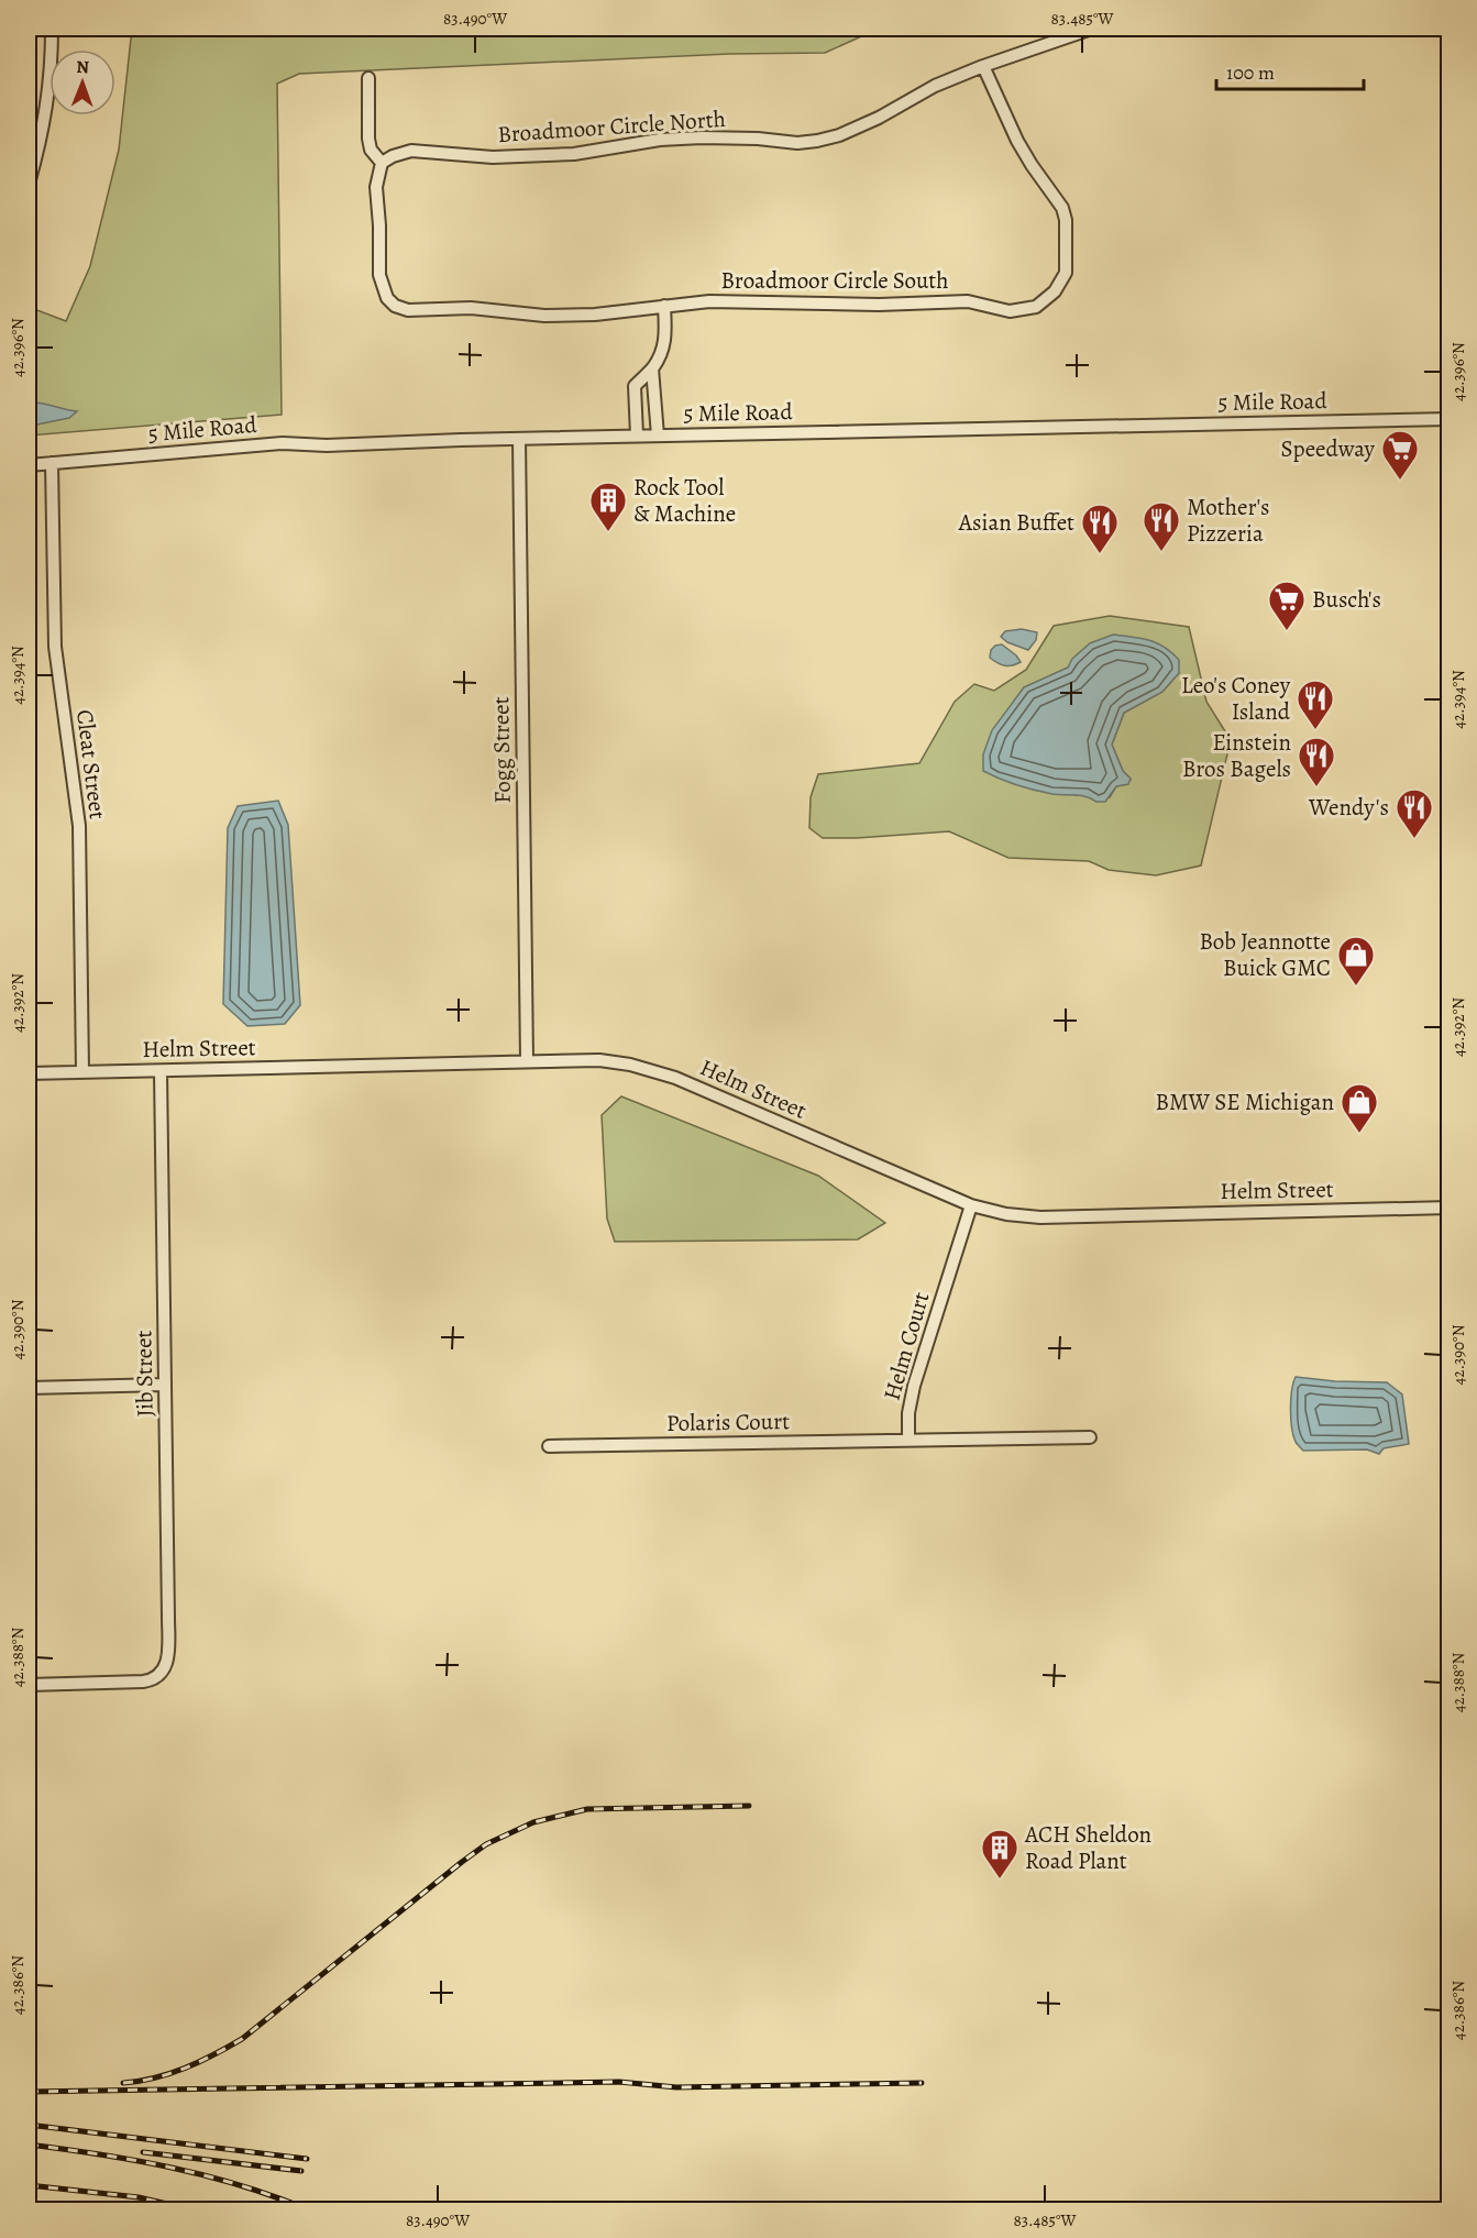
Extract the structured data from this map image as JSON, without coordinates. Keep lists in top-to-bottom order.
{
  "streets": {
    "street": [
      "Broadmoor Circle North",
      "Broadmoor Circle South",
      "5 Mile Road",
      "Fogg Street",
      "Cleat Street",
      "Helm Street",
      "Helm Court",
      "Jib Street",
      "Polaris Court"
    ]
  },
  "crossings": [
    ["Broadmoor Circle North", "Broadmoor Circle South"],
    ["5 Mile Road", "Fogg Street"],
    ["5 Mile Road", "Cleat Street"],
    ["Fogg Street", "Helm Street"],
    ["Cleat Street", "Helm Street"],
    ["Helm Street", "Helm Court"],
    ["Helm Street", "Jib Street"],
    ["Helm Court", "Polaris Court"]
  ],
  "places": {
    "supermarket": ["Speedway", "Busch's"],
    "building": ["Rock Tool & Machine", "ACH Sheldon Road Plant"],
    "restaurant": [
      "Mother's Pizzeria",
      "Asian Buffet",
      "Leo's Coney Island",
      "Einstein Bros Bagels",
      "Wendy's"
    ],
    "shop": ["Bob Jeannotte Buick GMC", "BMW SE Michigan"]
  },
  "scale_bar": "100 m",
  "north": "top",
  "coordinates": [
    "83.490°W",
    "83.485°W",
    "42.396°N",
    "42.394°N",
    "42.392°N",
    "42.390°N",
    "42.388°N",
    "42.386°N"
  ]
}
